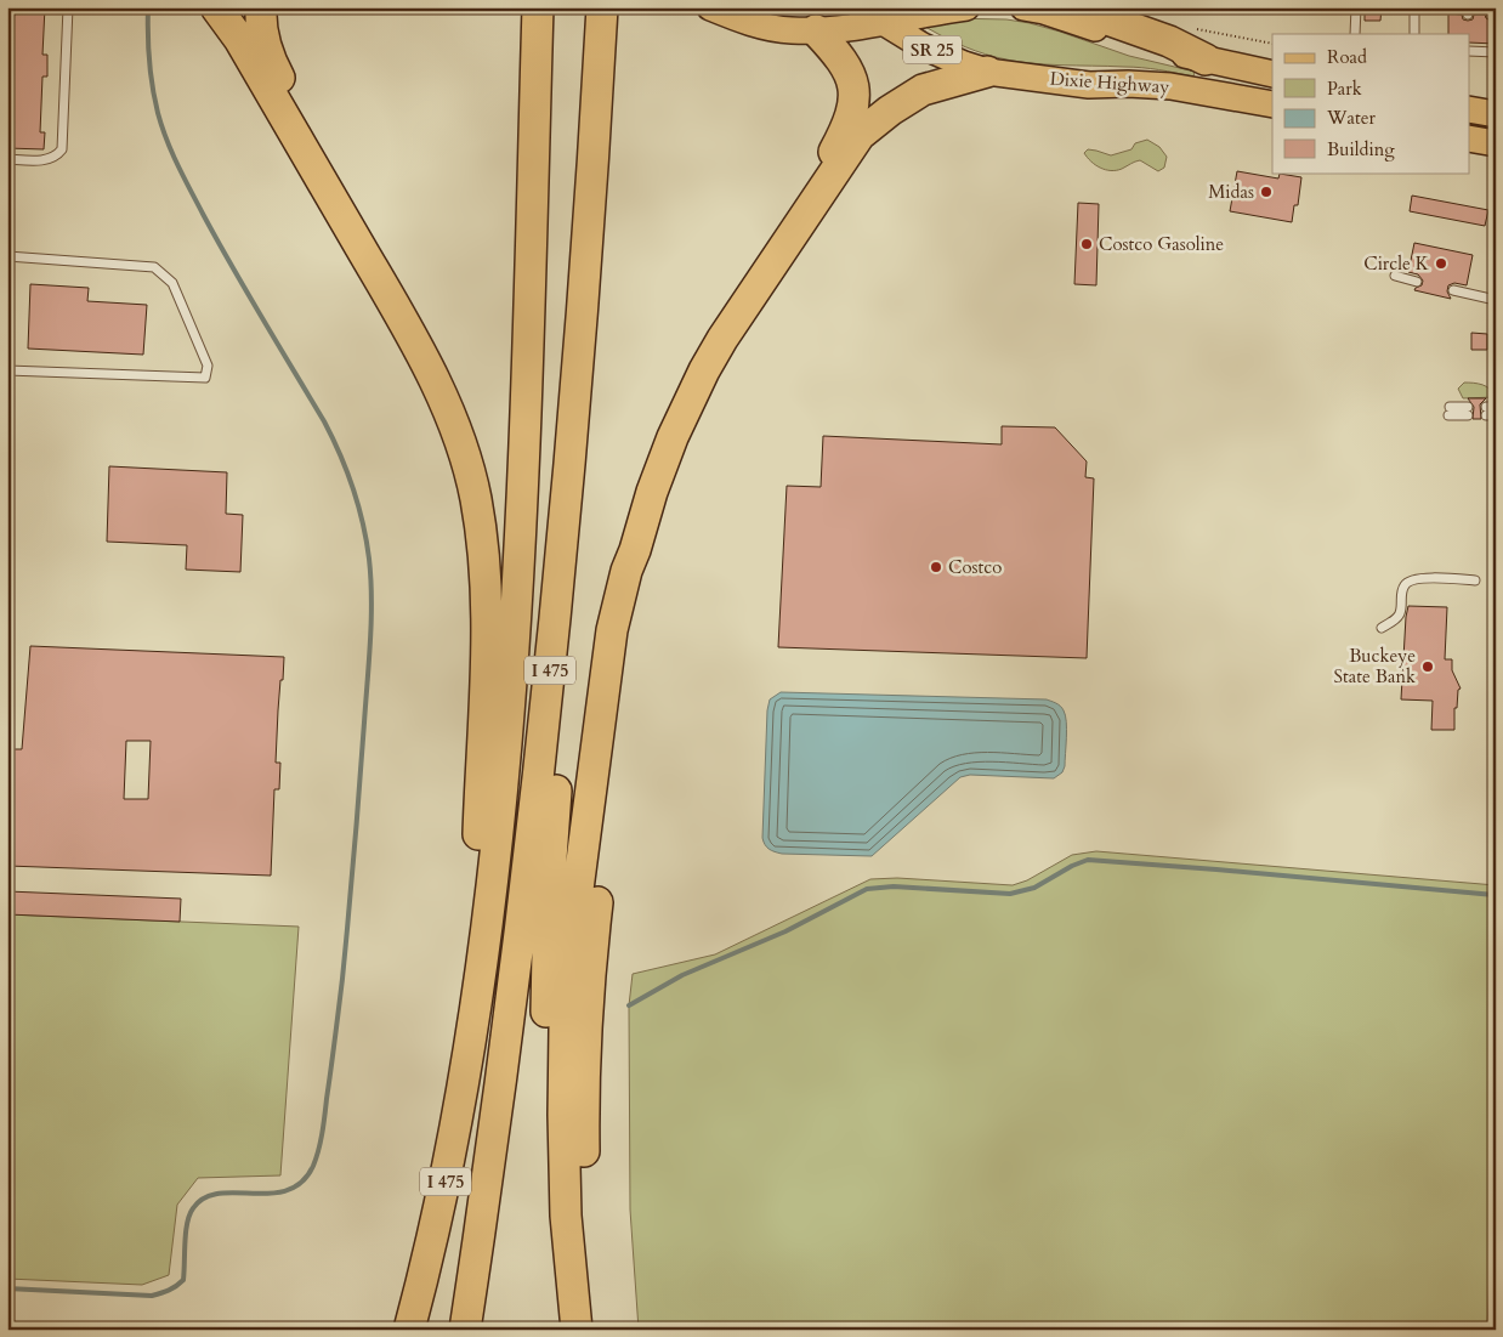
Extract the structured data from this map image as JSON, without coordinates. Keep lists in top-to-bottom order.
{
  "streets": {
    "highway": ["I 475"],
    "main road": ["SR 25", "Dixie Highway"]
  },
  "places": [
    "Midas",
    "Costco Gasoline",
    "Circle K",
    "Costco",
    "Buckeye State Bank"
  ],
  "legend": [
    "Road",
    "Park",
    "Water",
    "Building"
  ]
}
